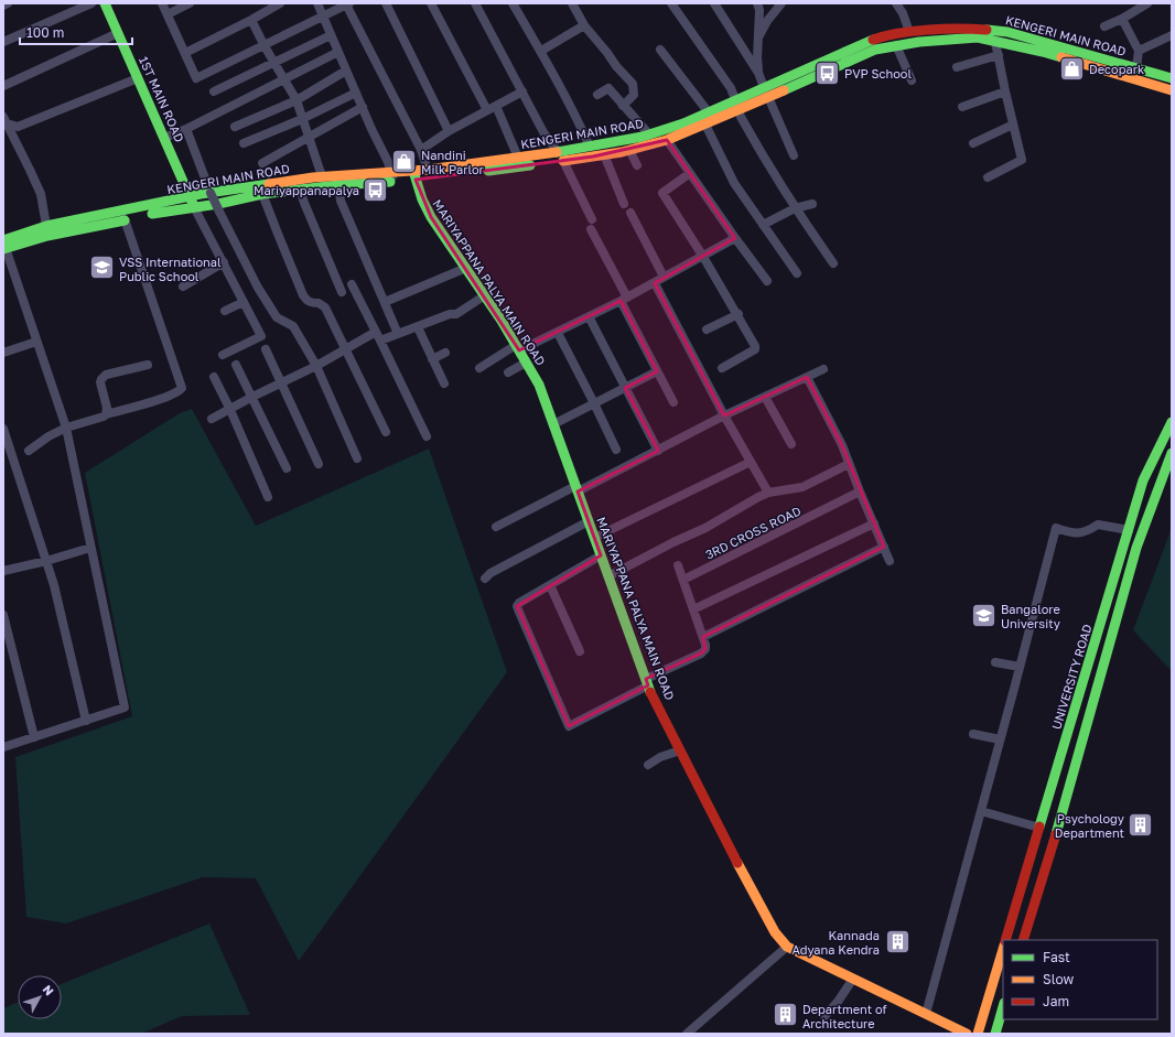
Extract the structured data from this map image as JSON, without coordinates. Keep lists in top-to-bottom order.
{
  "streets": {
    "main road": [
      "KENGERI MAIN ROAD",
      "1ST MAIN ROAD",
      "MARIYAPPANA PALYA MAIN ROAD",
      "UNIVERSITY ROAD"
    ],
    "street": ["3RD CROSS ROAD"]
  },
  "crossings": [
    ["KENGERI MAIN ROAD", "1ST MAIN ROAD"],
    ["KENGERI MAIN ROAD", "MARIYAPPANA PALYA MAIN ROAD"]
  ],
  "places": {
    "shop": ["Decopark", "Nandini Milk Parlor"],
    "bus stop": ["PVP School", "Mariyappanapalya"],
    "school or university": ["VSS International Public School", "Bangalore University"],
    "building": ["Psychology Department", "Kannada Adyana Kendra", "Department of Architecture"]
  },
  "legend": ["Fast", "Slow", "Jam"],
  "scale_bar": "100 m",
  "north": "top right"
}
